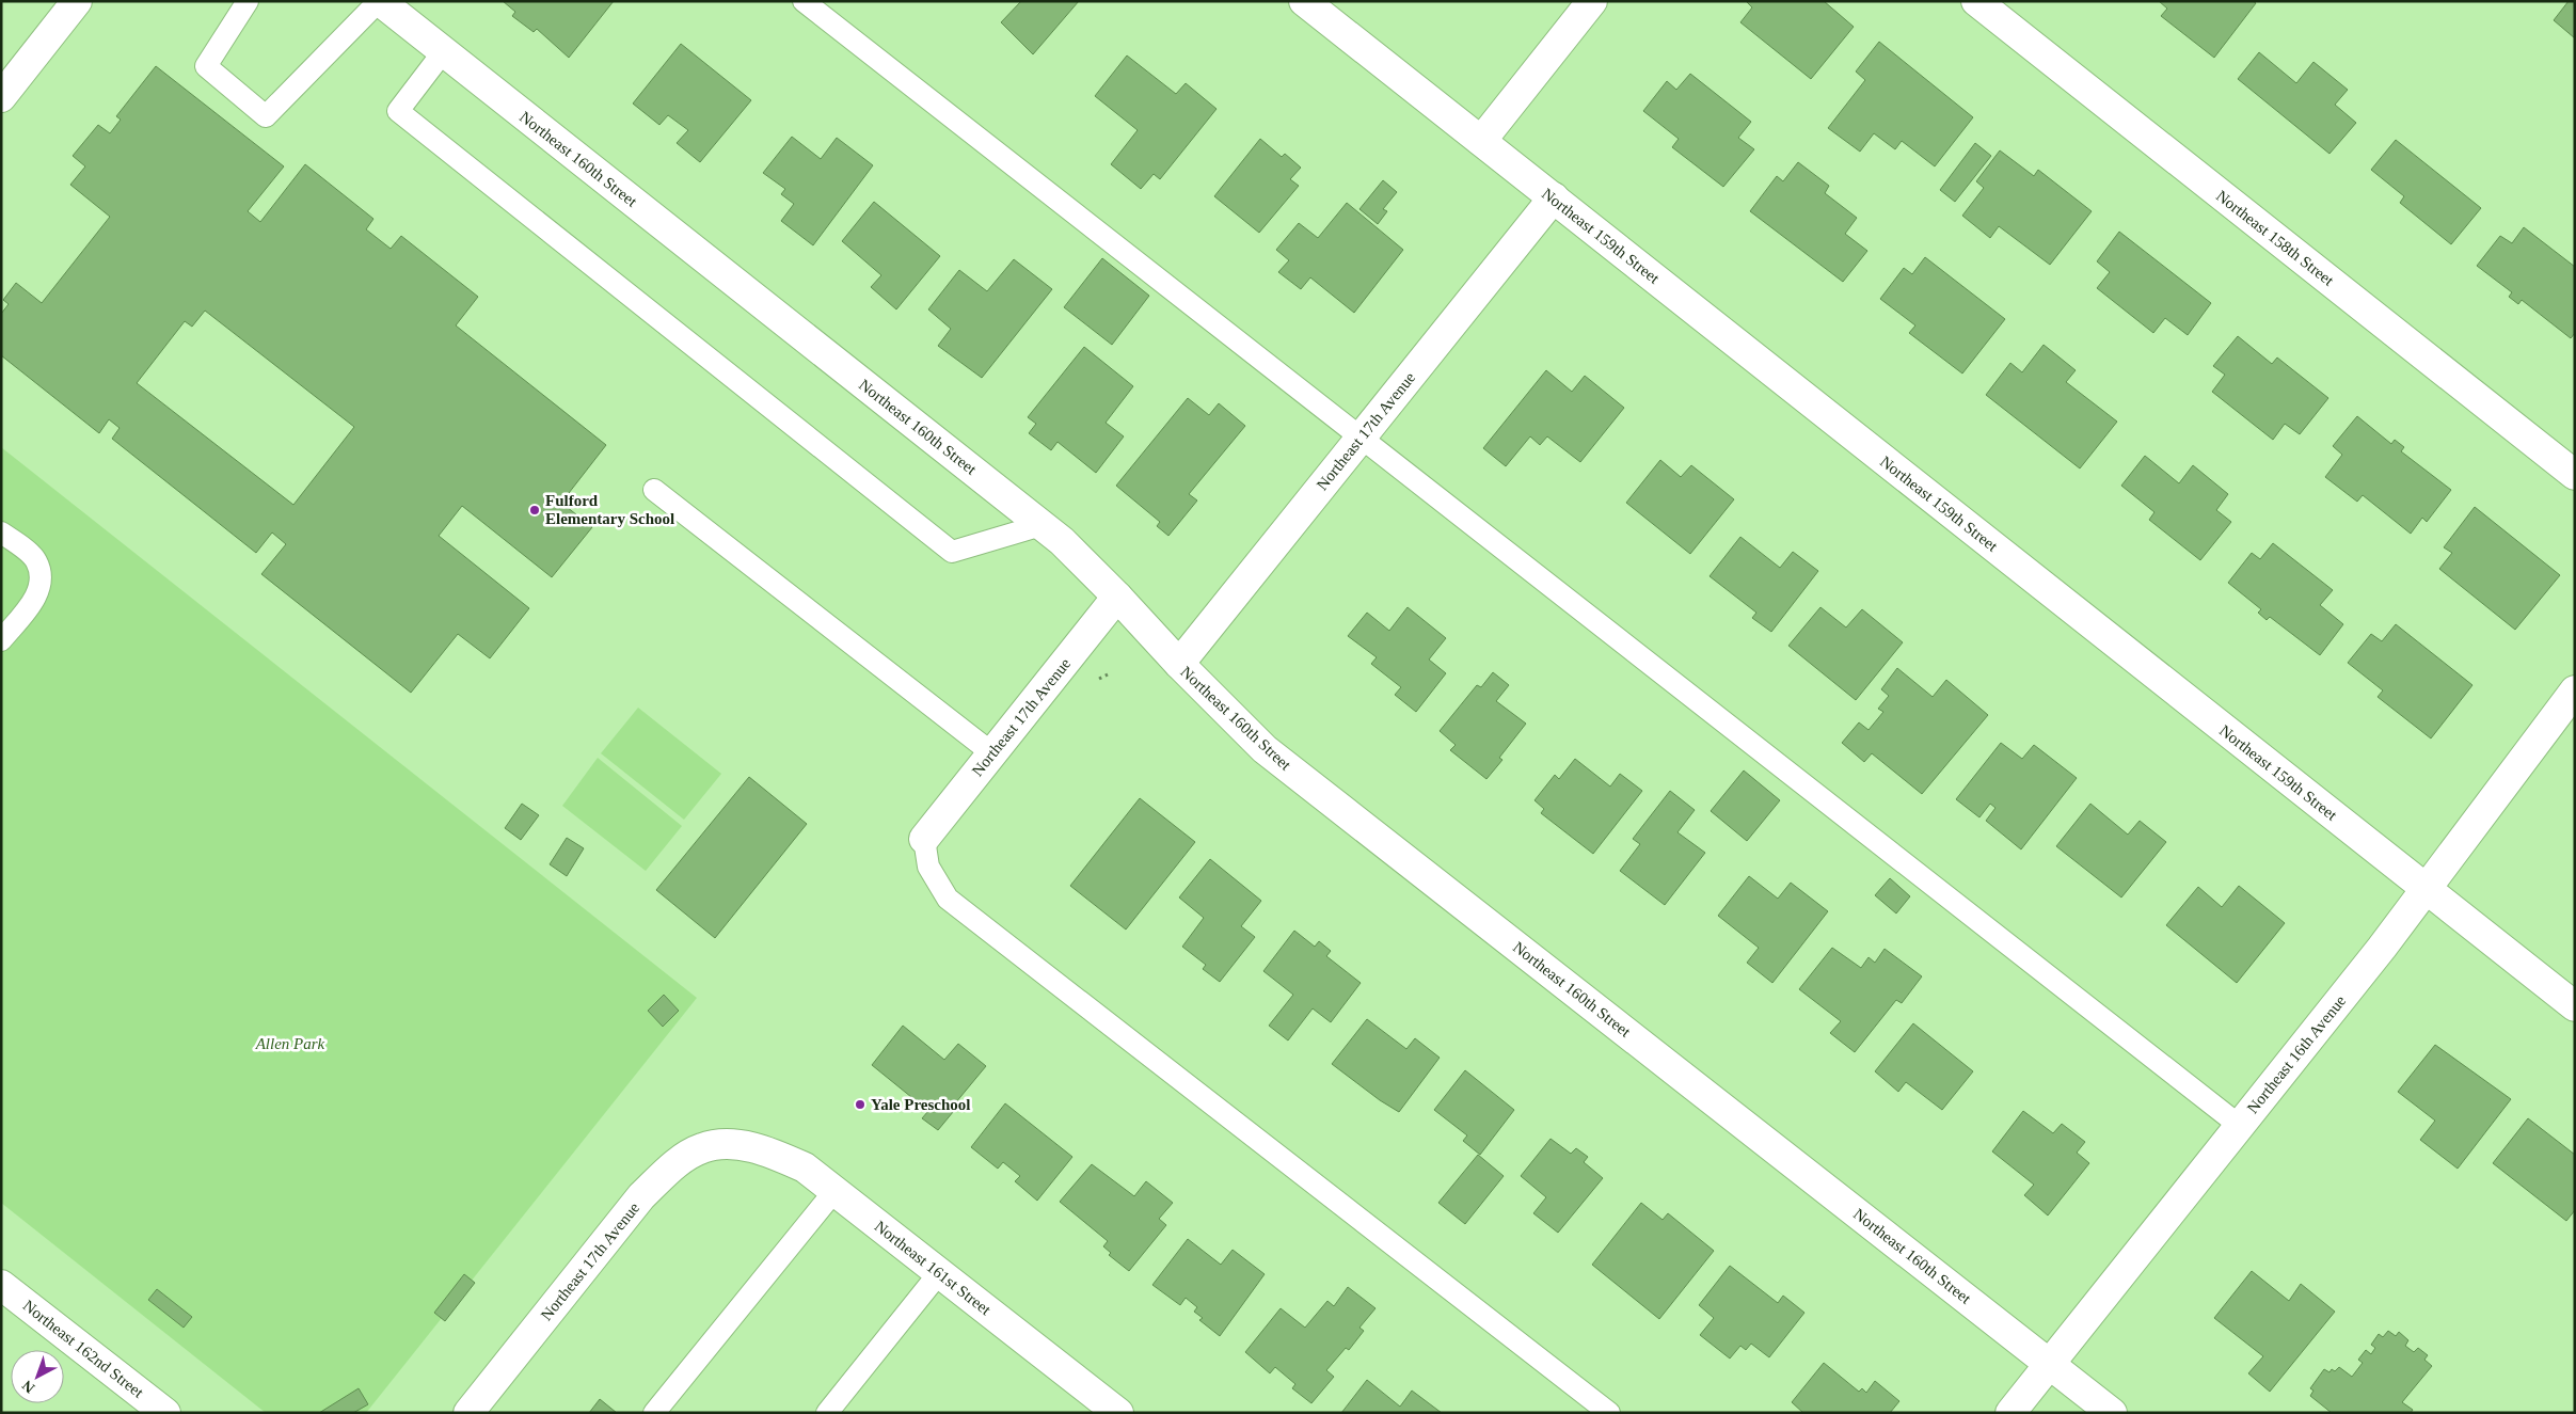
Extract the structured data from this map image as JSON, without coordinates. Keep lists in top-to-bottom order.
{
  "streets": {
    "street": [
      "Northeast 160th Street",
      "Northeast 159th Street",
      "Northeast 158th Street",
      "Northeast 17th Avenue",
      "Northeast 16th Avenue",
      "Northeast 161st Street",
      "Northeast 162nd Street"
    ]
  },
  "crossings": [
    ["Northeast 160th Street", "Northeast 17th Avenue"],
    ["Northeast 160th Street", "Northeast 16th Avenue"],
    ["Northeast 159th Street", "Northeast 17th Avenue"],
    ["Northeast 159th Street", "Northeast 16th Avenue"],
    ["Northeast 17th Avenue", "Northeast 161st Street"]
  ],
  "parks": ["Allen Park"],
  "places": ["Fulford Elementary School", "Yale Preschool"],
  "north": "bottom left"
}
